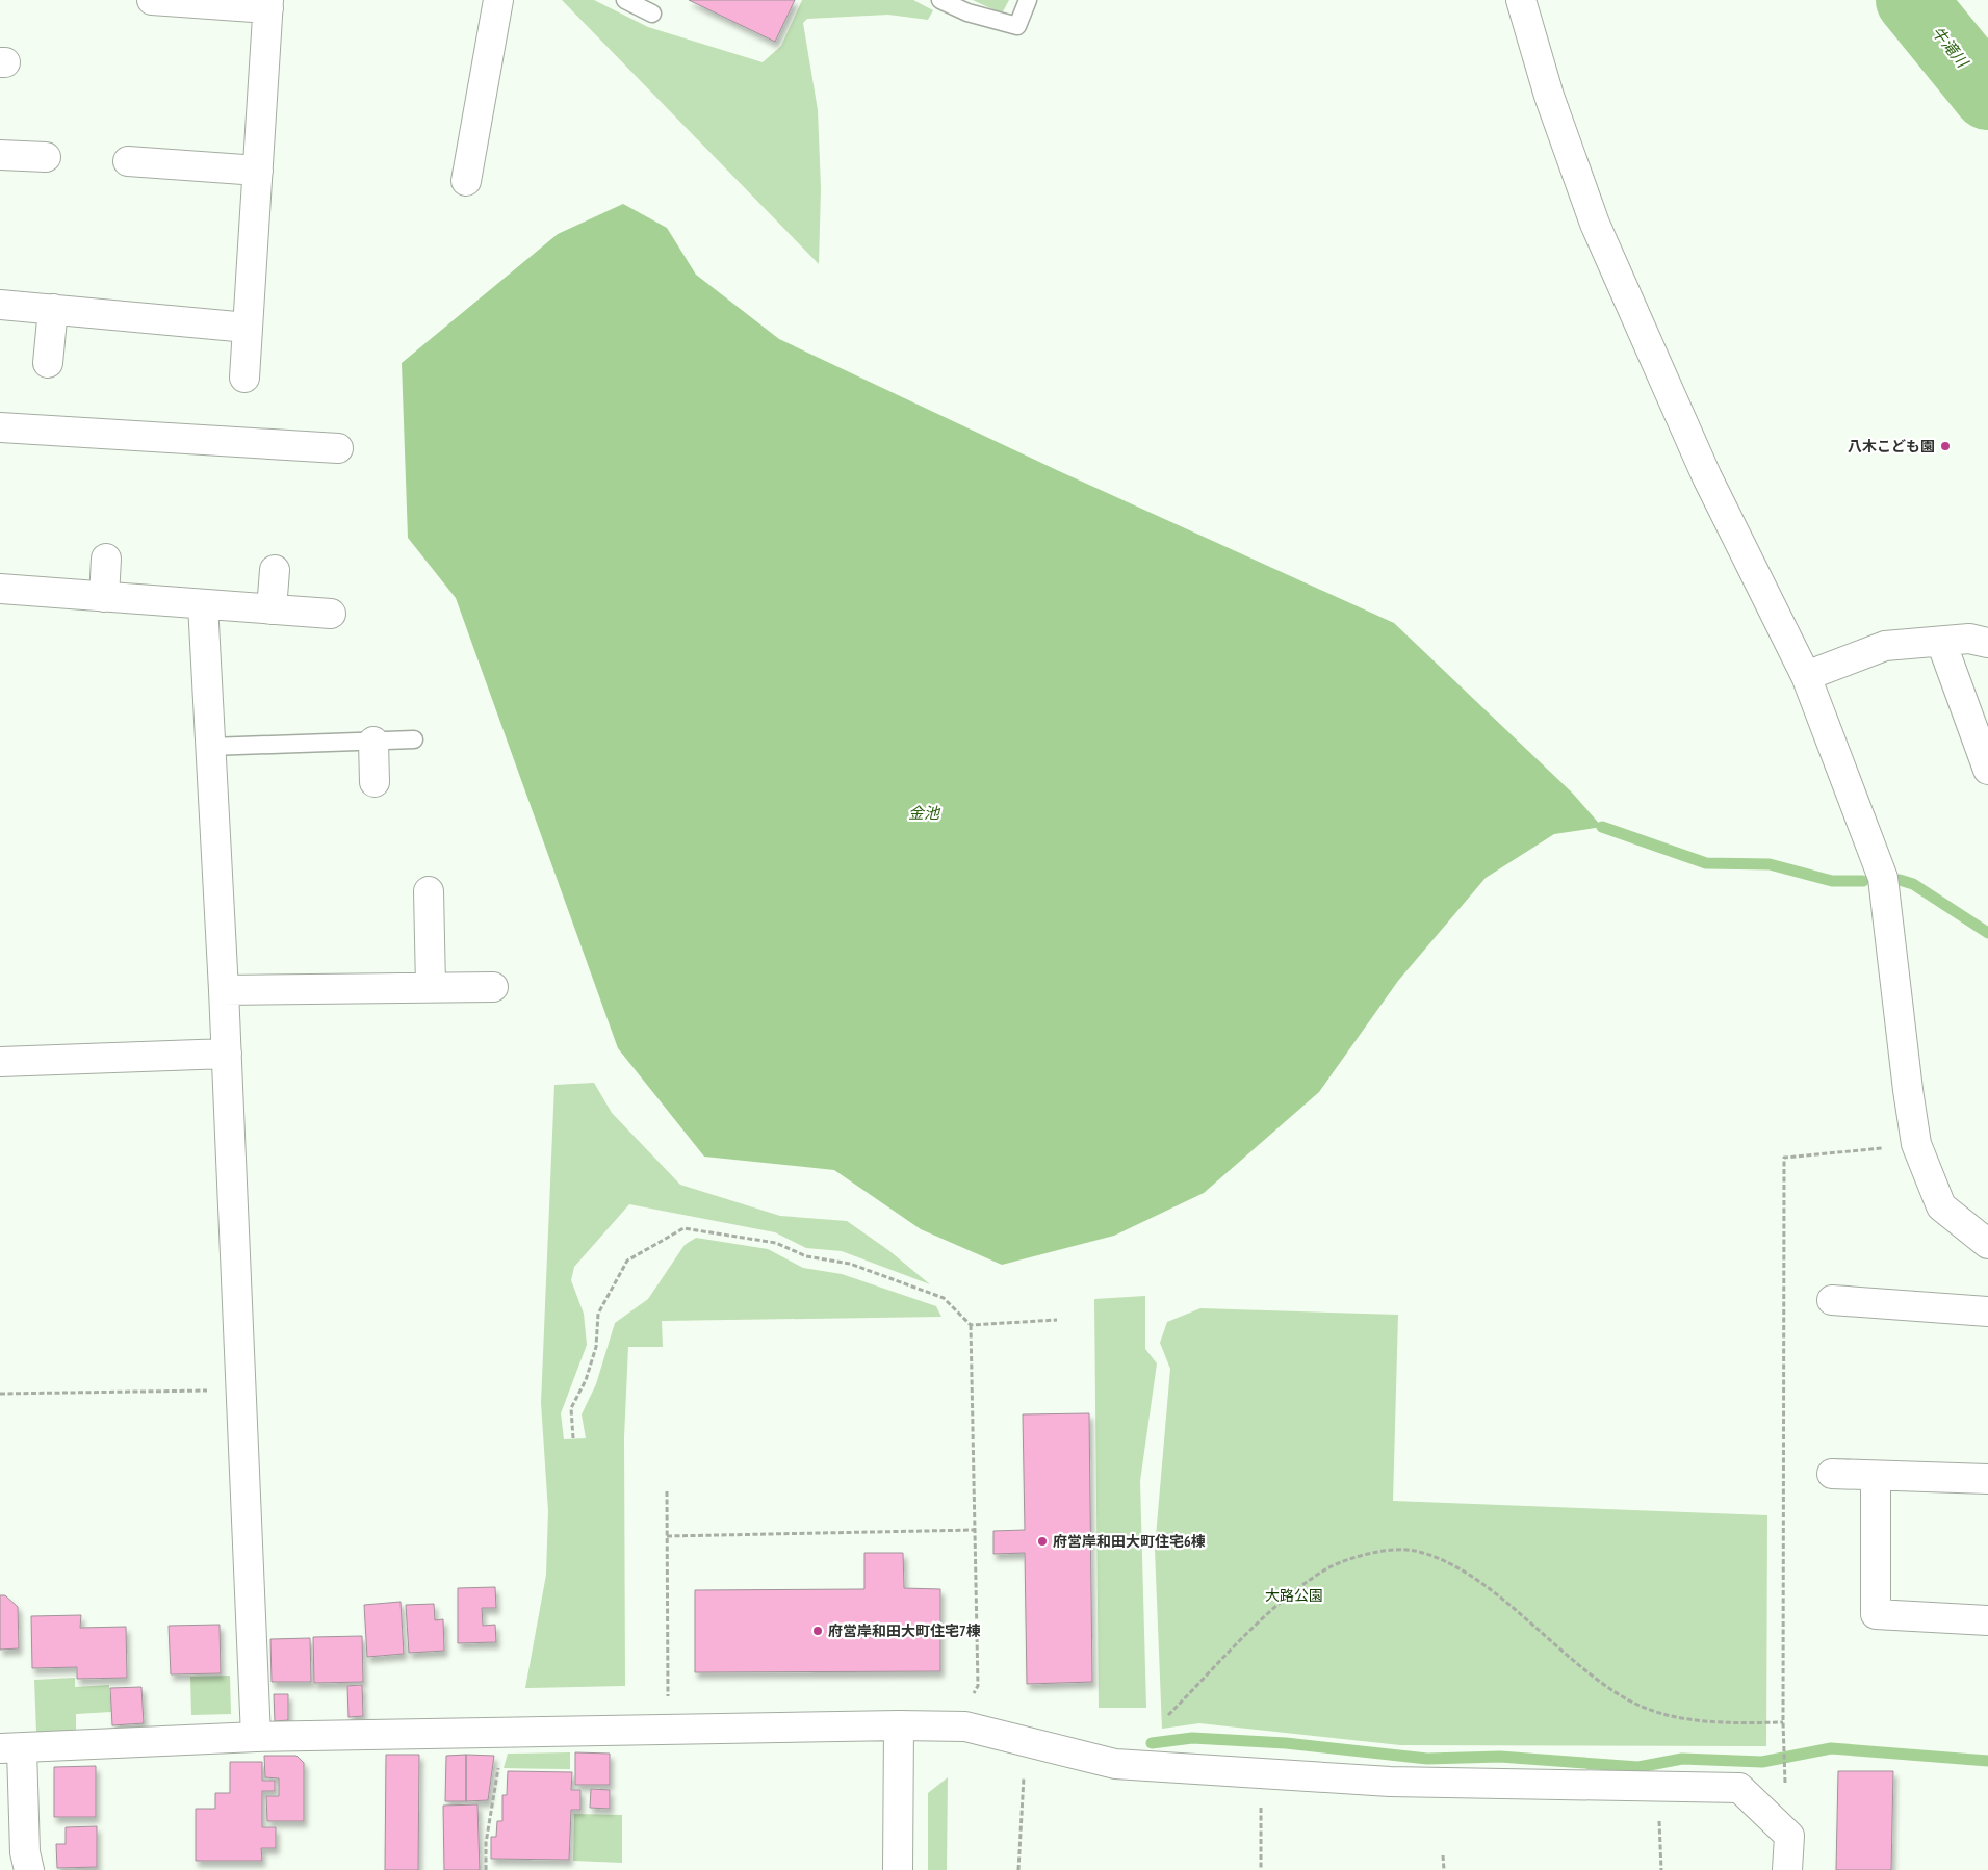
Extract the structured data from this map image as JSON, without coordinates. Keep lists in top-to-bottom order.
{
  "water": ["牛滝川", "金池"],
  "parks": ["大路公園"],
  "places": ["八木こども園", "府営岸和田大町住宅6棟", "府営岸和田大町住宅7棟"]
}
